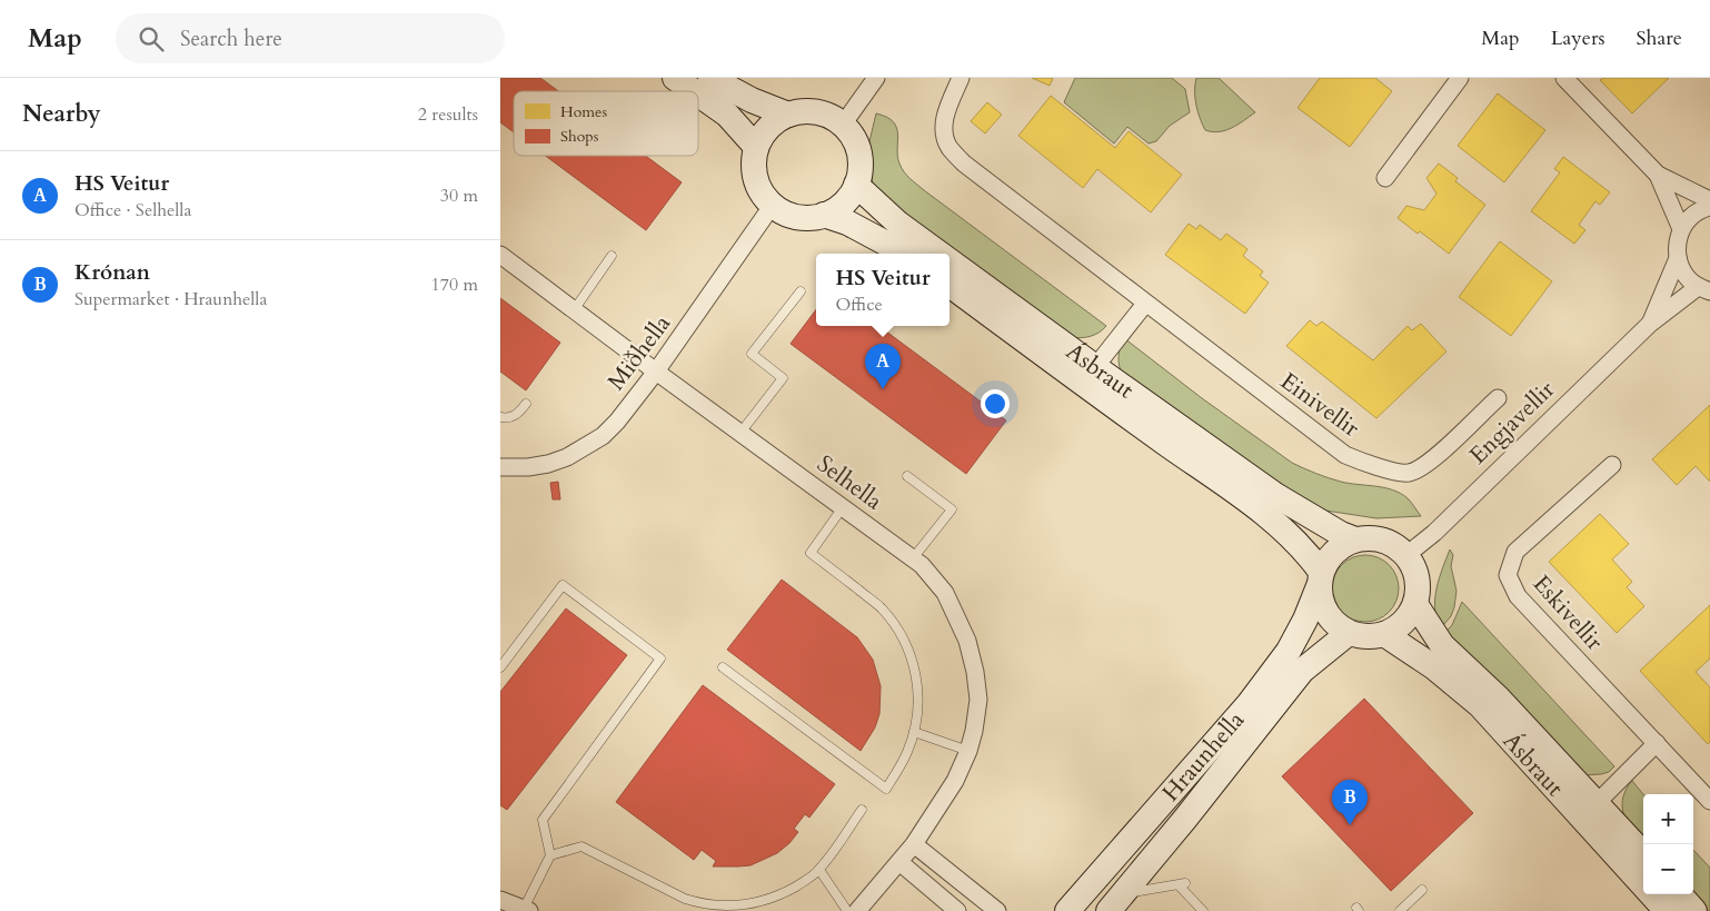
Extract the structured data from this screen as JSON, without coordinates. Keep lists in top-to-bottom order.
{
  "streets": {
    "street": [
      "Miðhella",
      "Ásbraut",
      "Einivellir",
      "Engjavellir",
      "Selhella",
      "Eskivellir",
      "Hraunhella"
    ]
  },
  "crossings": [
    ["Miðhella", "Ásbraut"],
    ["Miðhella", "Selhella"],
    ["Ásbraut", "Engjavellir"],
    ["Ásbraut", "Hraunhella"],
    ["Engjavellir", "Hraunhella"]
  ],
  "legend": ["Homes", "Shops"],
  "page": {
    "header": "Map",
    "search": "Search here",
    "nav": ["Map", "Layers", "Share"],
    "heading": ["Nearby", "2 results"],
    "list": [
      {
        "mark": "A",
        "name": "HS Veitur",
        "note": "Office · Selhella",
        "value": "30 m"
      },
      {
        "mark": "B",
        "name": "Krónan",
        "note": "Supermarket · Hraunhella",
        "value": "170 m"
      }
    ],
    "popup": ["HS Veitur", "Office"],
    "pins": ["A", "B"],
    "map_buttons": ["+", "−"]
  }
}
